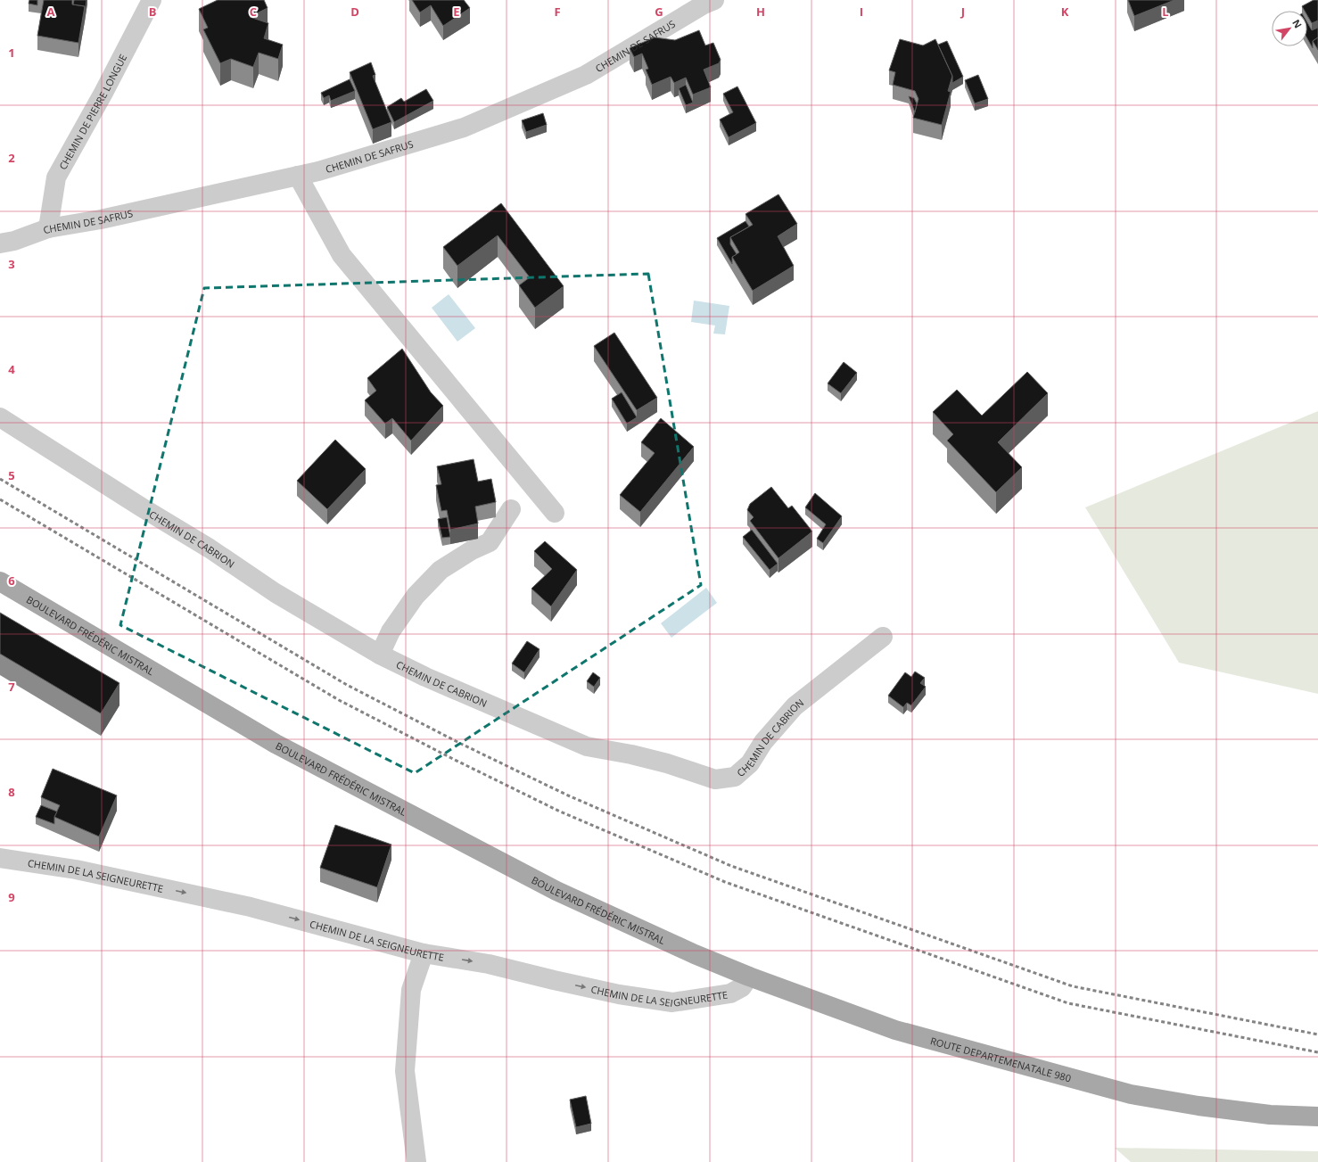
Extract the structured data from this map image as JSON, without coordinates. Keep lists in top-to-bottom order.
{
  "streets": {
    "main road": ["BOULEVARD FRÉDÉRIC MISTRAL", "ROUTE DEPARTEMENATALE 980"],
    "street": [
      "CHEMIN DE SAFRUS",
      "CHEMIN DE PIERRE LONGUE",
      "CHEMIN DE CABRION",
      "CHEMIN DE LA SEIGNEURETTE"
    ]
  },
  "crossings": [
    ["CHEMIN DE SAFRUS", "CHEMIN DE PIERRE LONGUE"],
    ["BOULEVARD FRÉDÉRIC MISTRAL", "ROUTE DEPARTEMENATALE 980"],
    ["CHEMIN DE LA SEIGNEURETTE", "ROUTE DEPARTEMENATALE 980"]
  ],
  "one_way": ["CHEMIN DE LA SEIGNEURETTE"],
  "north": "top right",
  "grid": {
    "columns": [
      "A",
      "B",
      "C",
      "D",
      "E",
      "F",
      "G",
      "H",
      "I",
      "J",
      "K",
      "L"
    ],
    "rows": [
      "1",
      "2",
      "3",
      "4",
      "5",
      "6",
      "7",
      "8",
      "9"
    ]
  }
}
